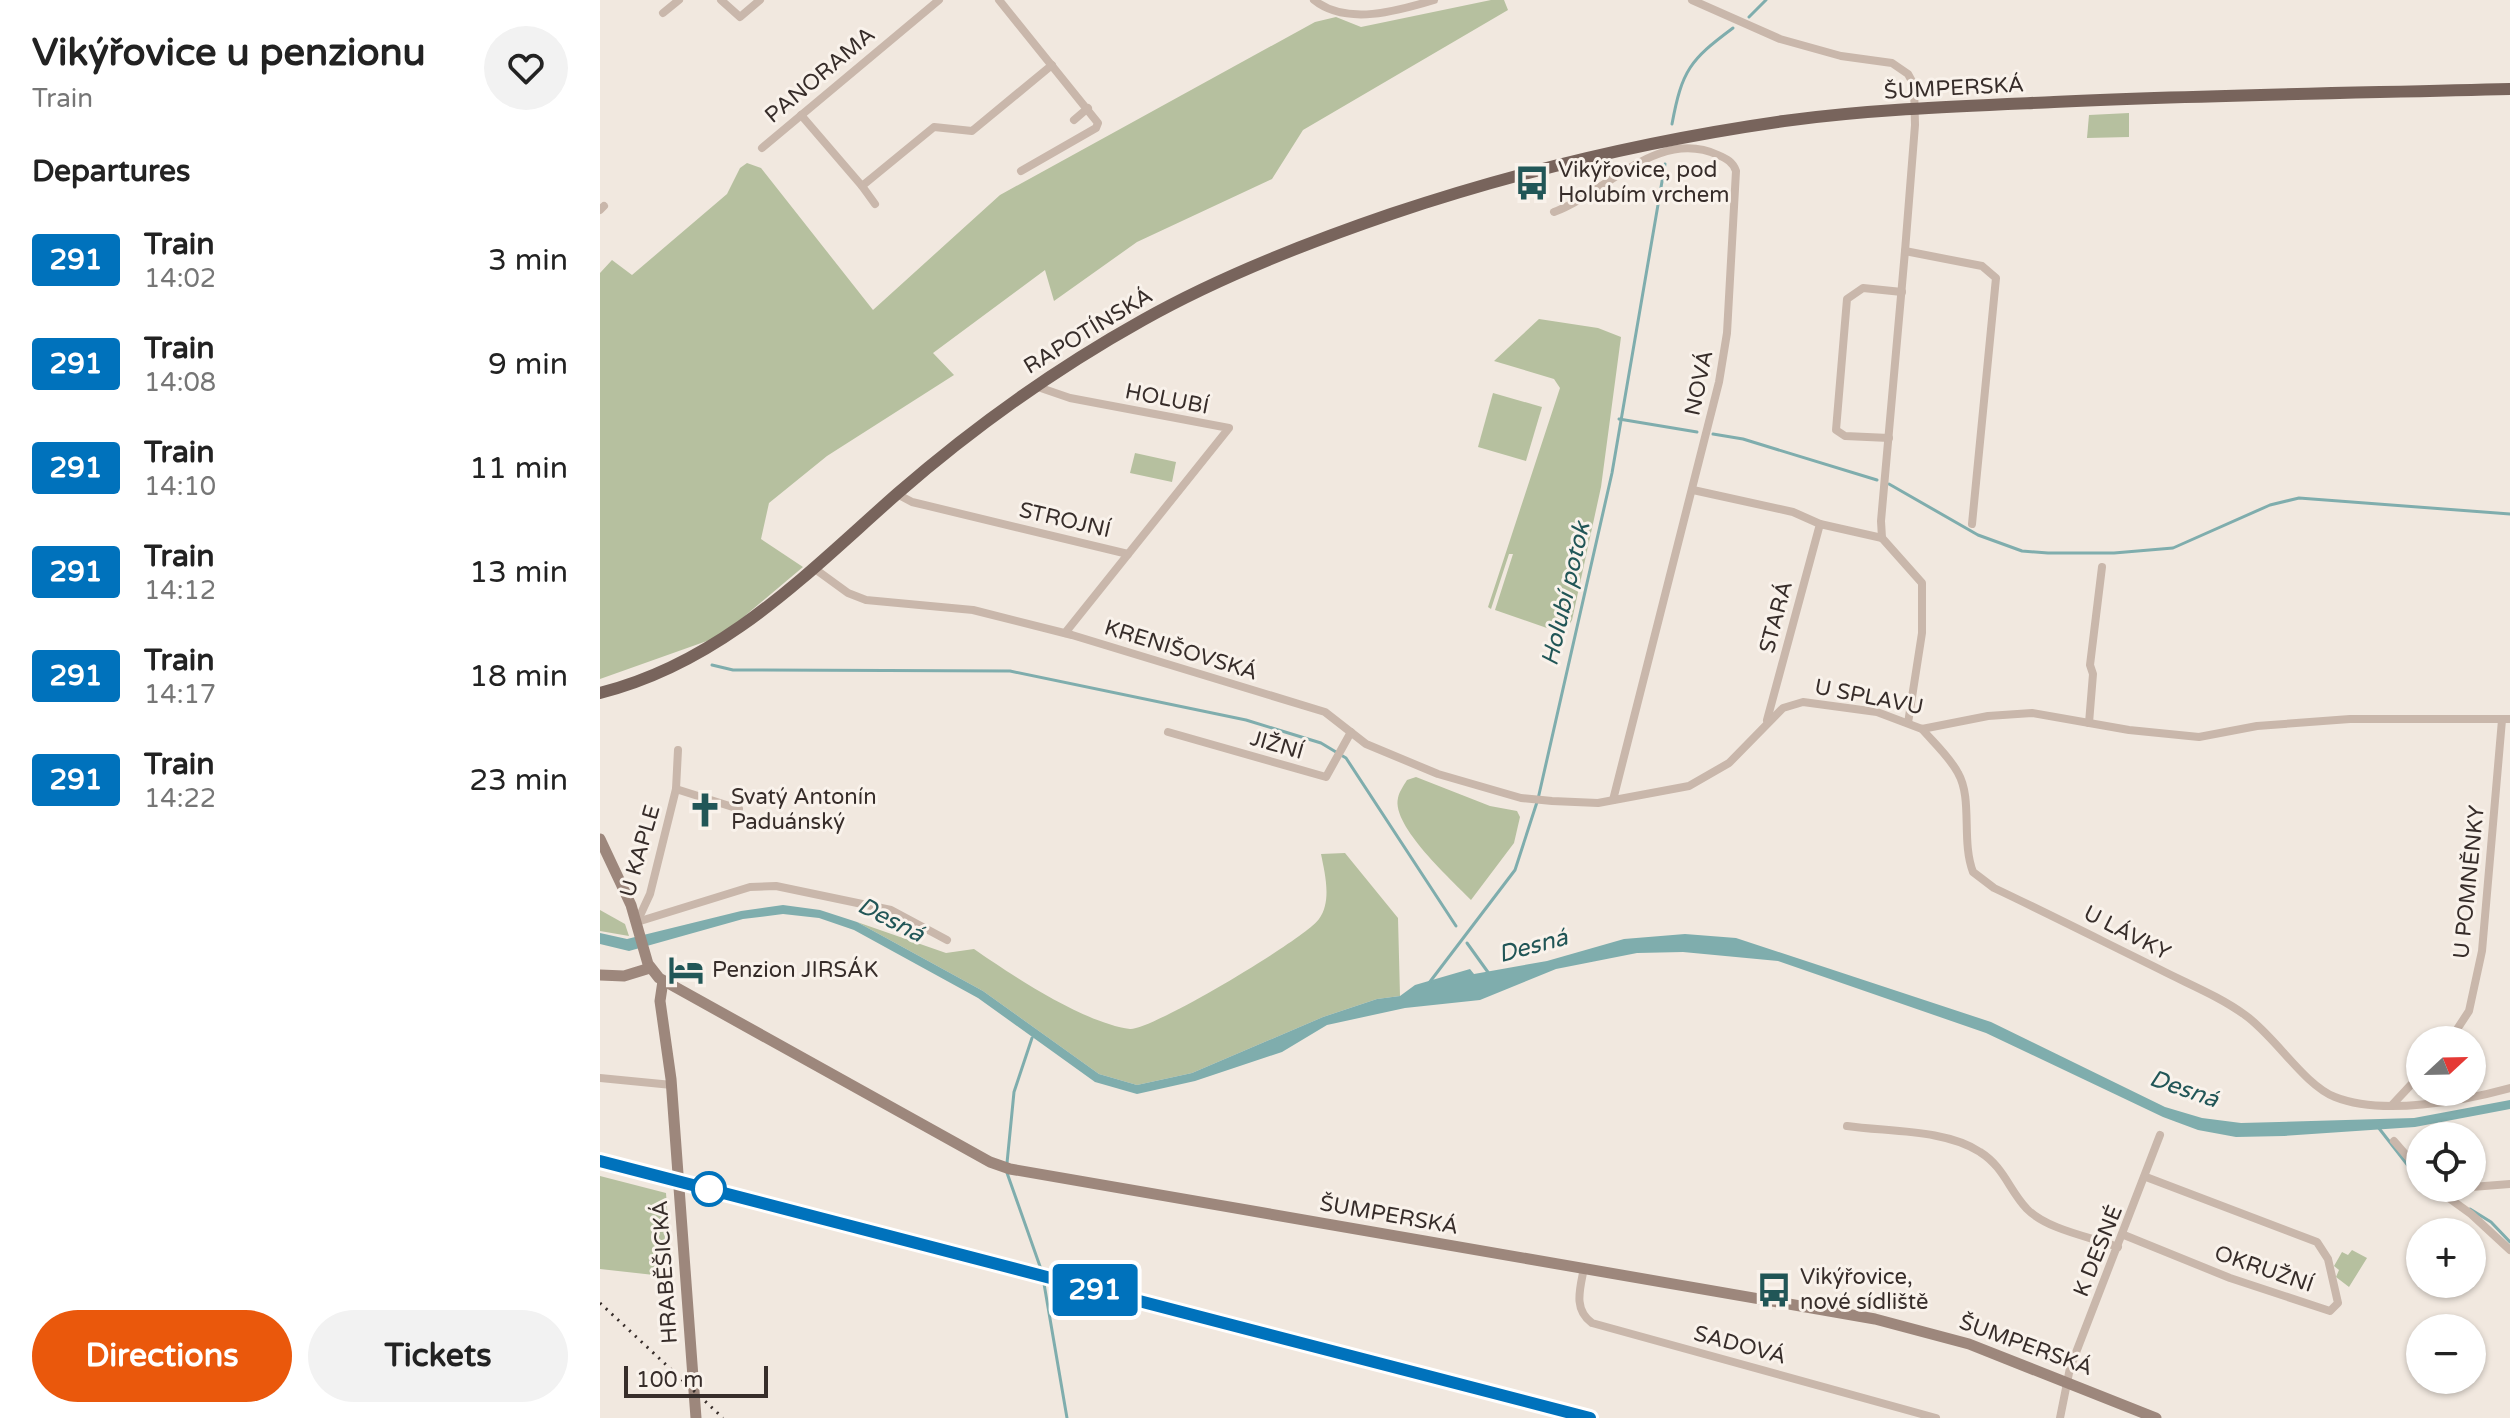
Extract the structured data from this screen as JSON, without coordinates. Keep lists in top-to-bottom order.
{
  "streets": {
    "main road": ["ŠUMPERSKÁ", "RAPOTÍNSKÁ"],
    "street": [
      "PANORAMA",
      "NOVÁ",
      "HOLUBÍ",
      "STROJNÍ",
      "STARÁ",
      "KRENIŠOVSKÁ",
      "U SPLAVU",
      "JIŽNÍ",
      "U KAPLE",
      "U POMNĚNKY",
      "U LÁVKY",
      "K DESNÉ",
      "OKRUŽNÍ",
      "HRABĚŠICKÁ",
      "SADOVÁ"
    ]
  },
  "crossings": [
    ["ŠUMPERSKÁ", "RAPOTÍNSKÁ"],
    ["ŠUMPERSKÁ", "K DESNÉ"],
    ["ŠUMPERSKÁ", "HRABĚŠICKÁ"],
    ["ŠUMPERSKÁ", "SADOVÁ"],
    ["RAPOTÍNSKÁ", "HOLUBÍ"],
    ["RAPOTÍNSKÁ", "STROJNÍ"],
    ["RAPOTÍNSKÁ", "KRENIŠOVSKÁ"],
    ["NOVÁ", "U SPLAVU"],
    ["HOLUBÍ", "STROJNÍ"],
    ["STROJNÍ", "KRENIŠOVSKÁ"],
    ["STARÁ", "U SPLAVU"],
    ["KRENIŠOVSKÁ", "U SPLAVU"],
    ["KRENIŠOVSKÁ", "JIŽNÍ"],
    ["U SPLAVU", "U POMNĚNKY"],
    ["U SPLAVU", "U LÁVKY"],
    ["K DESNÉ", "OKRUŽNÍ"]
  ],
  "water": ["Holubí potok", "Desná"],
  "places": {
    "bus stop": ["Vikýřovice, pod Holubím vrchem", "Vikýřovice, nové sídliště"],
    "church": ["Svatý Antonín Paduánský"],
    "hotel": ["Penzion JIRSÁK"]
  },
  "scale_bar": "100 m",
  "north": "right",
  "page": {
    "heading": [
      ["Vikýřovice u penzionu", "Train"],
      "Departures"
    ],
    "on_map": "291",
    "list": [
      {
        "mark": "291",
        "name": "Train",
        "note": "14:02",
        "value": "3 min"
      },
      {
        "mark": "291",
        "name": "Train",
        "note": "14:08",
        "value": "9 min"
      },
      {
        "mark": "291",
        "name": "Train",
        "note": "14:10",
        "value": "11 min"
      },
      {
        "mark": "291",
        "name": "Train",
        "note": "14:12",
        "value": "13 min"
      },
      {
        "mark": "291",
        "name": "Train",
        "note": "14:17",
        "value": "18 min"
      },
      {
        "mark": "291",
        "name": "Train",
        "note": "14:22",
        "value": "23 min"
      }
    ],
    "map_buttons": ["+", "−"],
    "buttons": ["Directions", "Tickets"],
    "scale": "100 m"
  }
}
